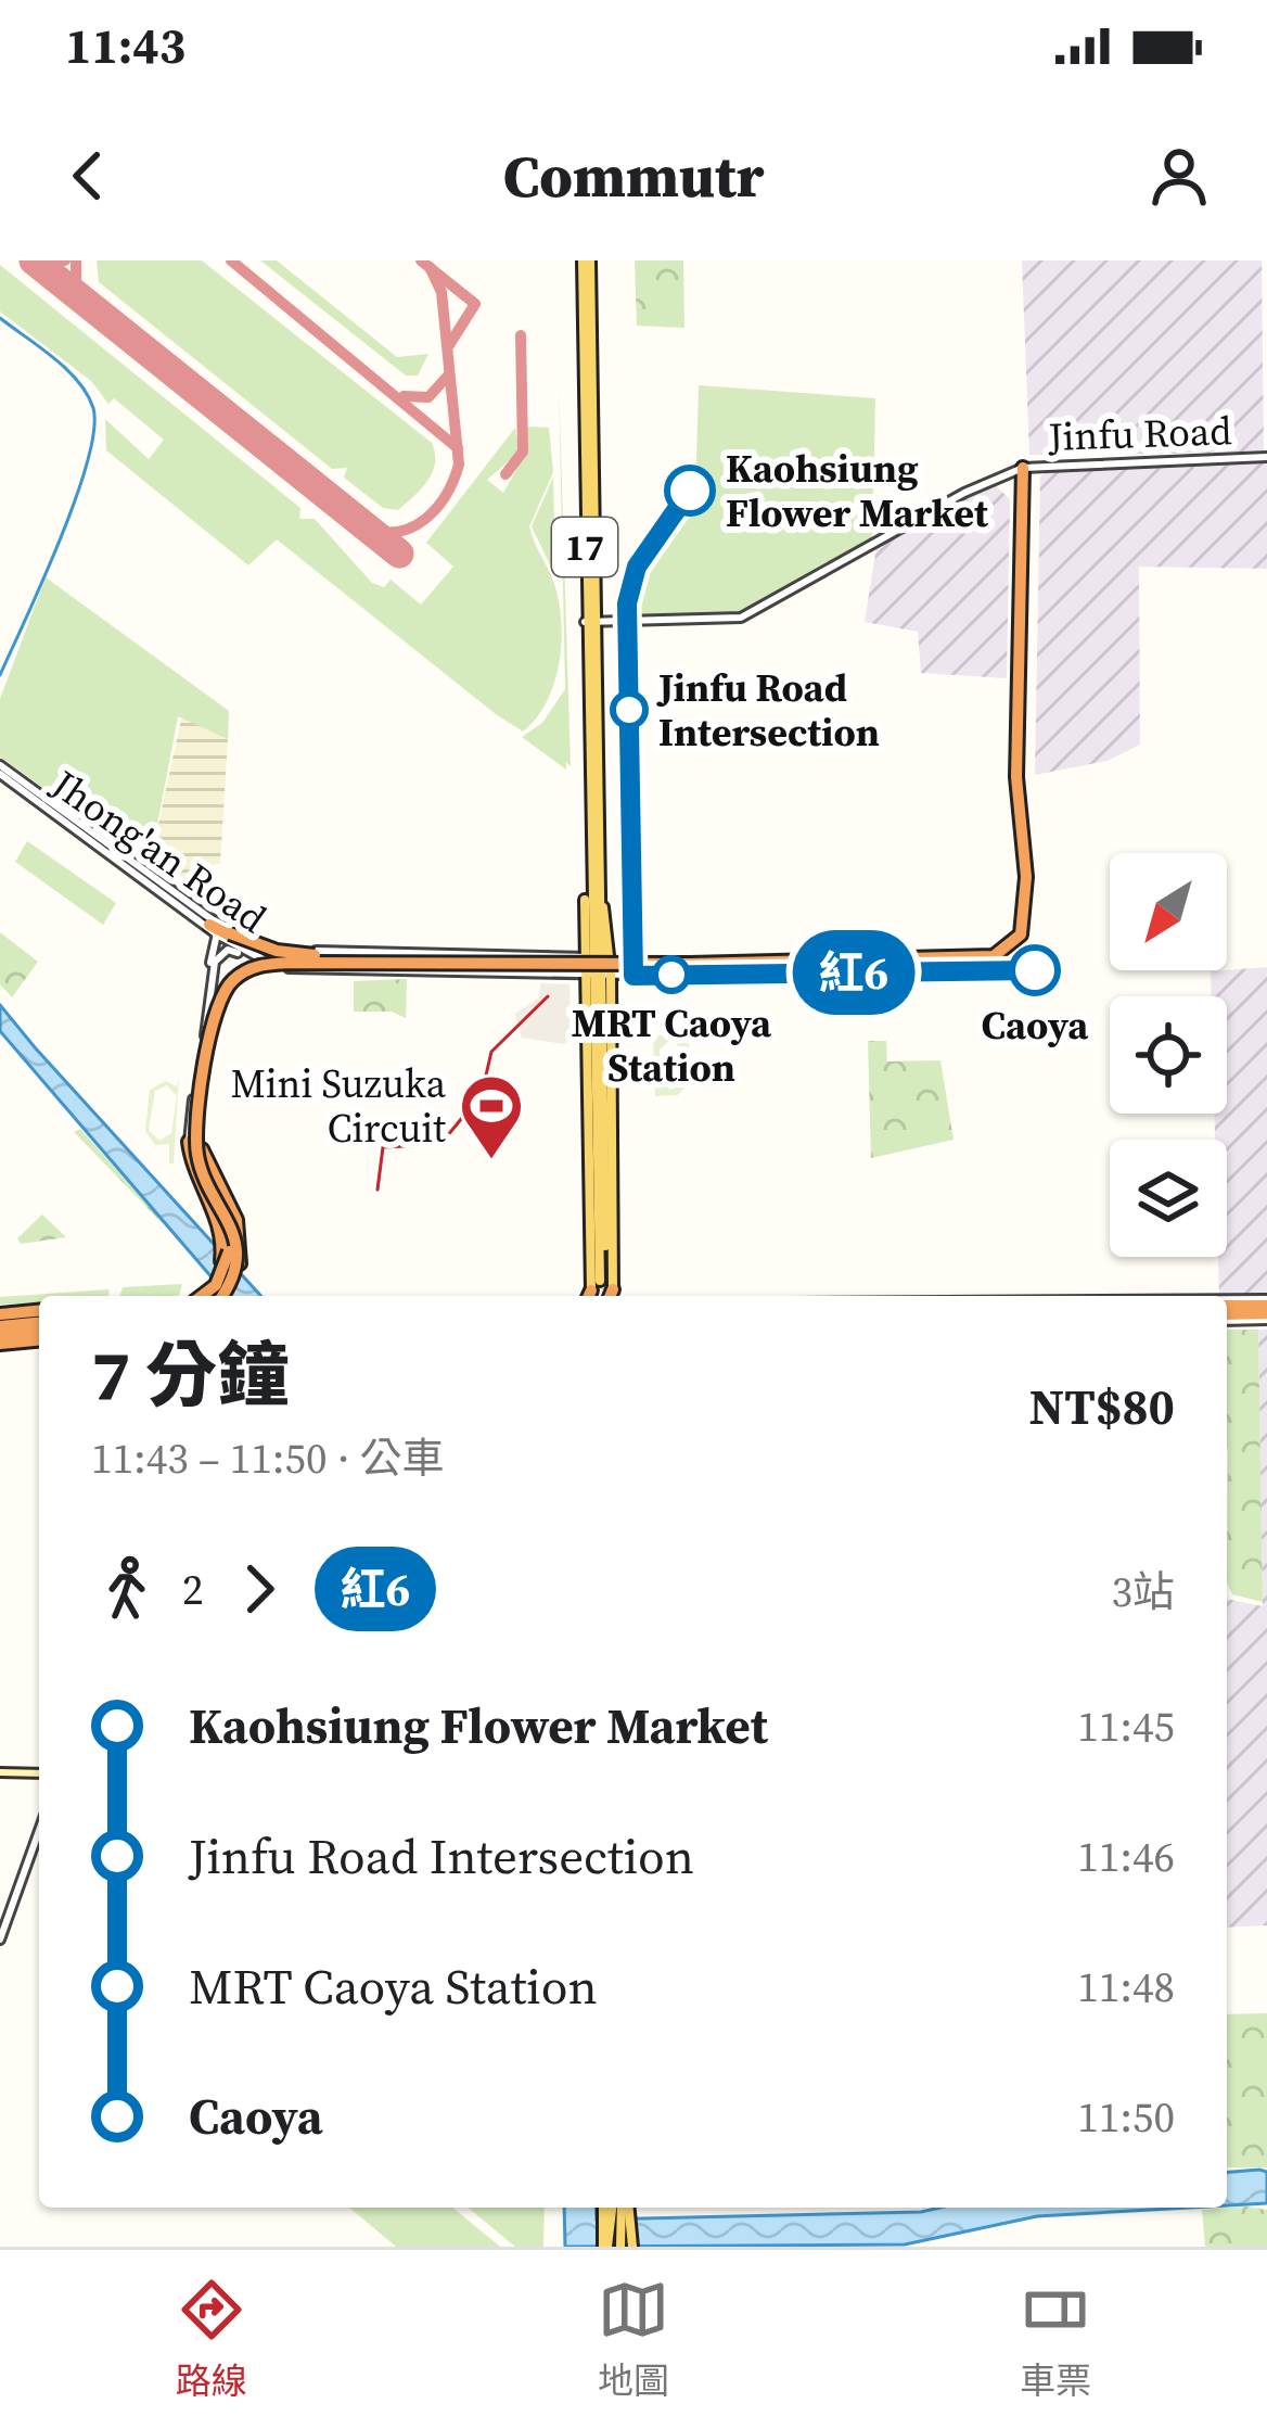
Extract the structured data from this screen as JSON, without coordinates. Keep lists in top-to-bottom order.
{
  "streets": {
    "main road": ["17"],
    "street": ["Jinfu Road", "Jhong'an Road"]
  },
  "crossings": [
    ["Jinfu Road", "17"],
    ["17", "Jhong'an Road"]
  ],
  "places": {
    "other": [
      "Kaohsiung Flower Market",
      "Jinfu Road Intersection",
      "Caoya",
      "MRT Caoya Station"
    ],
    "sports": ["Mini Suzuka Circuit"]
  },
  "lines": ["bus line 紅6"],
  "north": "bottom left",
  "page": {
    "status": "11:43",
    "header": "Commutr",
    "on_map": "紅6",
    "heading": ["7 分鐘", "11:43 – 11:50 · 公車", "NT$80"],
    "legs": ["2", "紅6", "3站"],
    "list": [
      {
        "name": "Kaohsiung Flower Market",
        "value": "11:45"
      },
      {
        "name": "Jinfu Road Intersection",
        "value": "11:46"
      },
      {
        "name": "MRT Caoya Station",
        "value": "11:48"
      },
      {
        "name": "Caoya",
        "value": "11:50"
      }
    ],
    "tabs": ["路線", "地圖", "車票"]
  }
}
